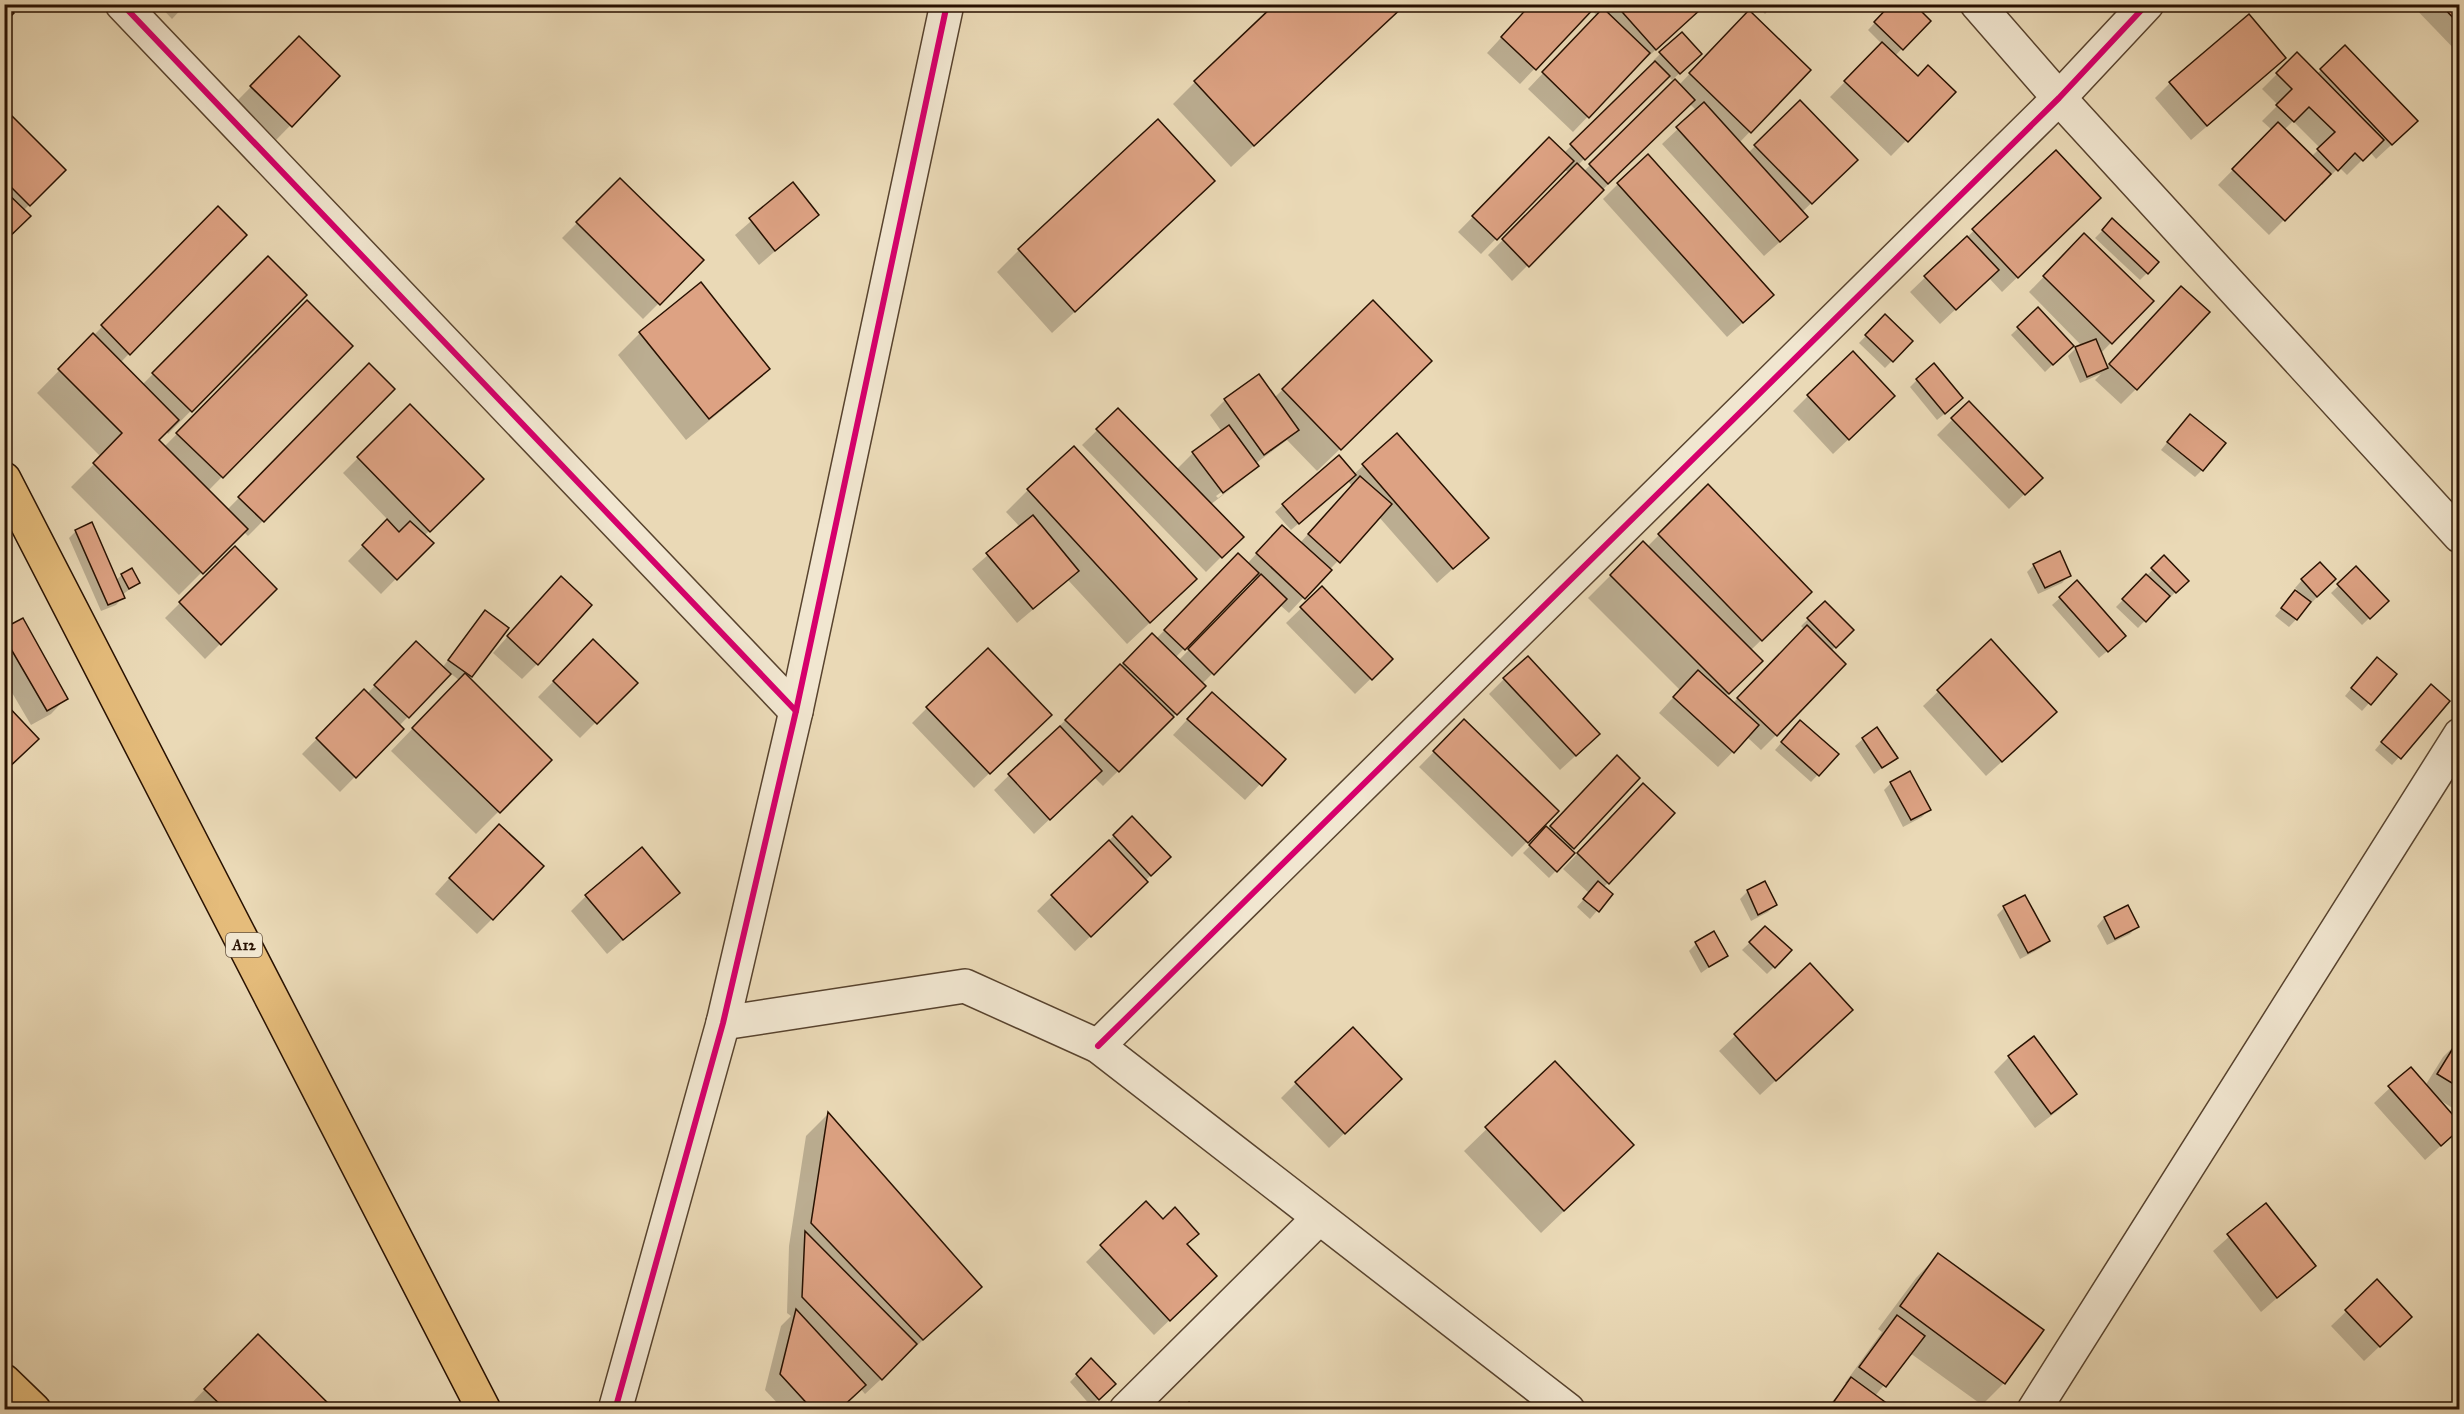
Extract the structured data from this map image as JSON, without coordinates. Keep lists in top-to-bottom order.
{
  "streets": {
    "main road": ["A12"]
  }
}
